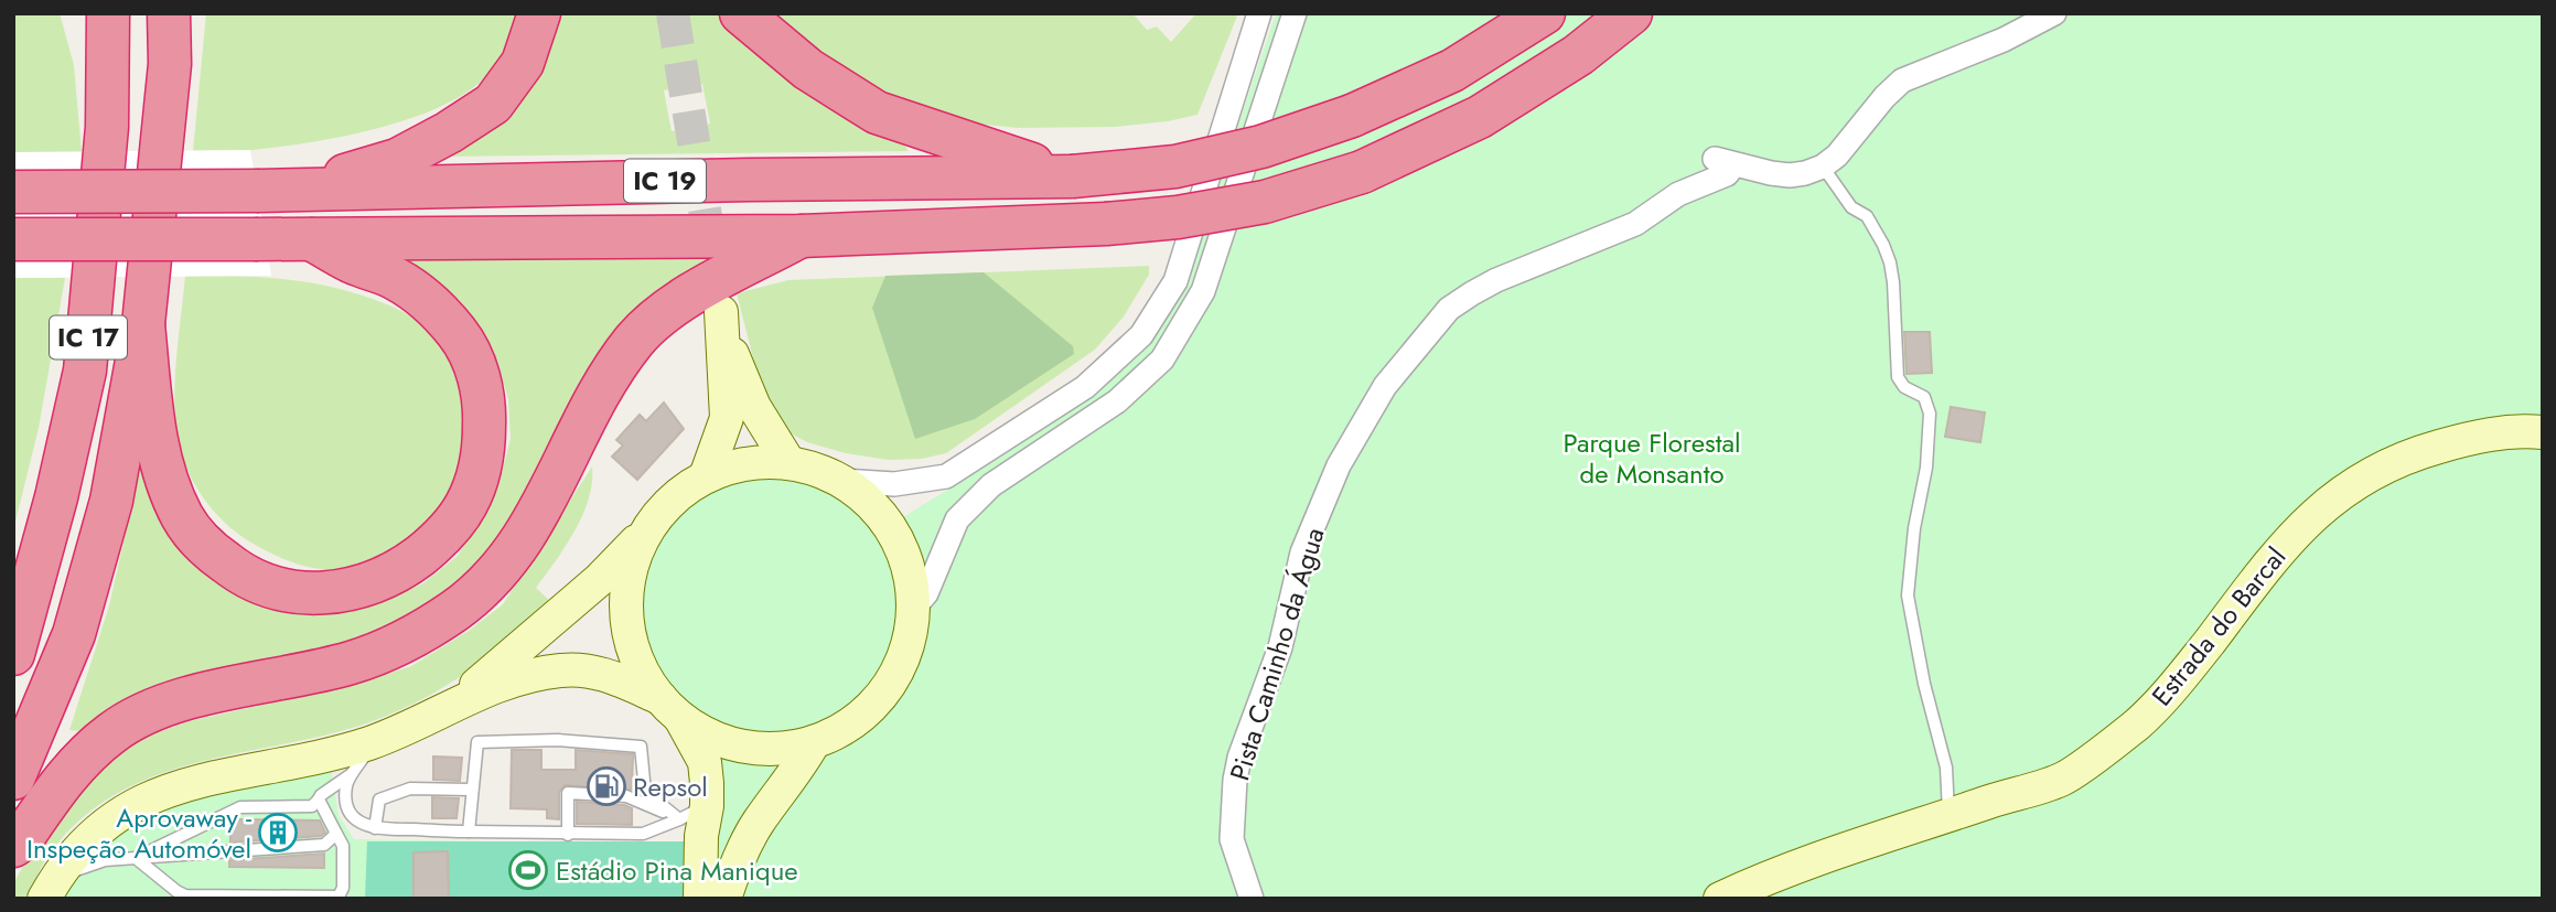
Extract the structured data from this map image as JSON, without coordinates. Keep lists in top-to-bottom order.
{
  "streets": {
    "highway": ["IC 19", "IC 17"],
    "street": ["Estrada do Barcal", "Pista Caminho da Água"]
  },
  "parks": ["Parque Florestal de Monsanto"],
  "places": {
    "fuel station": ["Repsol"],
    "building": ["Aprovaway - Inspeção Automóvel"],
    "sports": ["Estádio Pina Manique"]
  }
}
